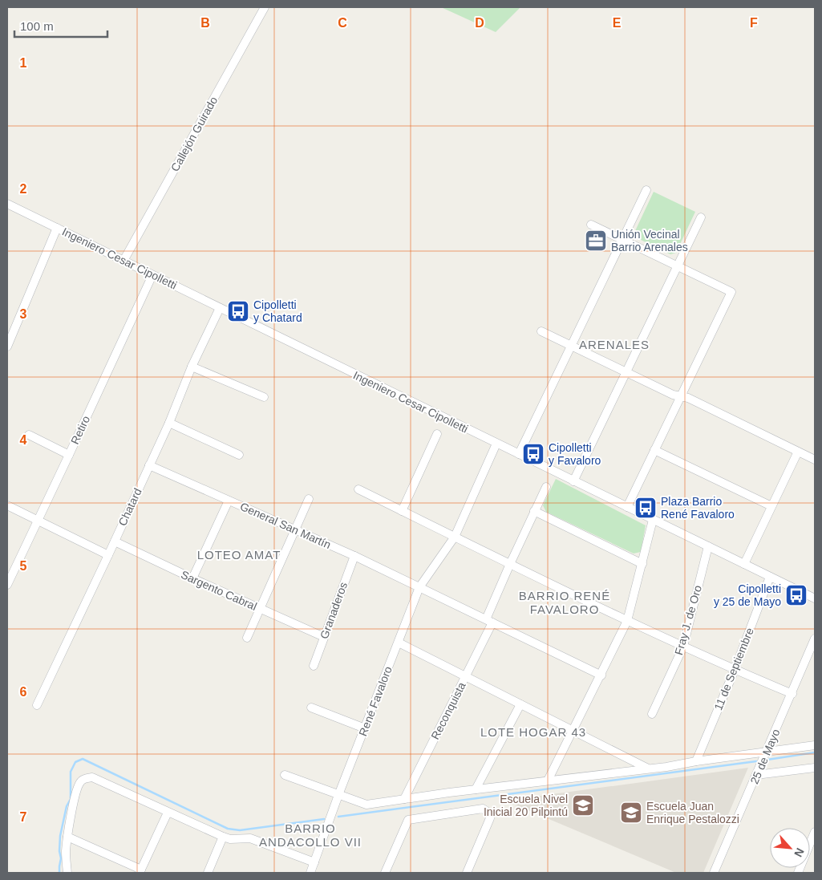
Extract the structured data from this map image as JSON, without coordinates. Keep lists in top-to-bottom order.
{
  "streets": {
    "street": [
      "Callejón Guirado",
      "Ingeniero Cesar Cipolletti",
      "Retiro",
      "Chatard",
      "General San Martín",
      "Sargento Cabral",
      "Granaderos",
      "Fray J. de Oro",
      "11 de Septiembre",
      "René Favaloro",
      "Reconquista",
      "25 de Mayo"
    ]
  },
  "crossings": [
    ["Callejón Guirado", "Ingeniero Cesar Cipolletti"],
    ["Ingeniero Cesar Cipolletti", "Retiro"],
    ["Ingeniero Cesar Cipolletti", "Chatard"],
    ["Ingeniero Cesar Cipolletti", "Fray J. de Oro"],
    ["Ingeniero Cesar Cipolletti", "11 de Septiembre"],
    ["Ingeniero Cesar Cipolletti", "René Favaloro"],
    ["Chatard", "General San Martín"],
    ["Chatard", "Sargento Cabral"],
    ["General San Martín", "Granaderos"],
    ["General San Martín", "René Favaloro"],
    ["General San Martín", "Reconquista"],
    ["Sargento Cabral", "Granaderos"]
  ],
  "districts": [
    "ARENALES",
    "LOTEO AMAT",
    "BARRIO RENÉ FAVALORO",
    "LOTE HOGAR 43",
    "BARRIO ANDACOLLO VII"
  ],
  "places": {
    "office": ["Unión Vecinal Barrio Arenales"],
    "bus stop": [
      "Cipolletti y Chatard",
      "Cipolletti y Favaloro",
      "Plaza Barrio René Favaloro",
      "Cipolletti y 25 de Mayo"
    ],
    "school or university": ["Escuela Nivel Inicial 20 Pilpintú", "Escuela Juan Enrique Pestalozzi"]
  },
  "scale_bar": "100 m",
  "north": "bottom right",
  "grid": {
    "columns": [
      "B",
      "C",
      "D",
      "E",
      "F"
    ],
    "rows": [
      "1",
      "2",
      "3",
      "4",
      "5",
      "6",
      "7"
    ]
  }
}
